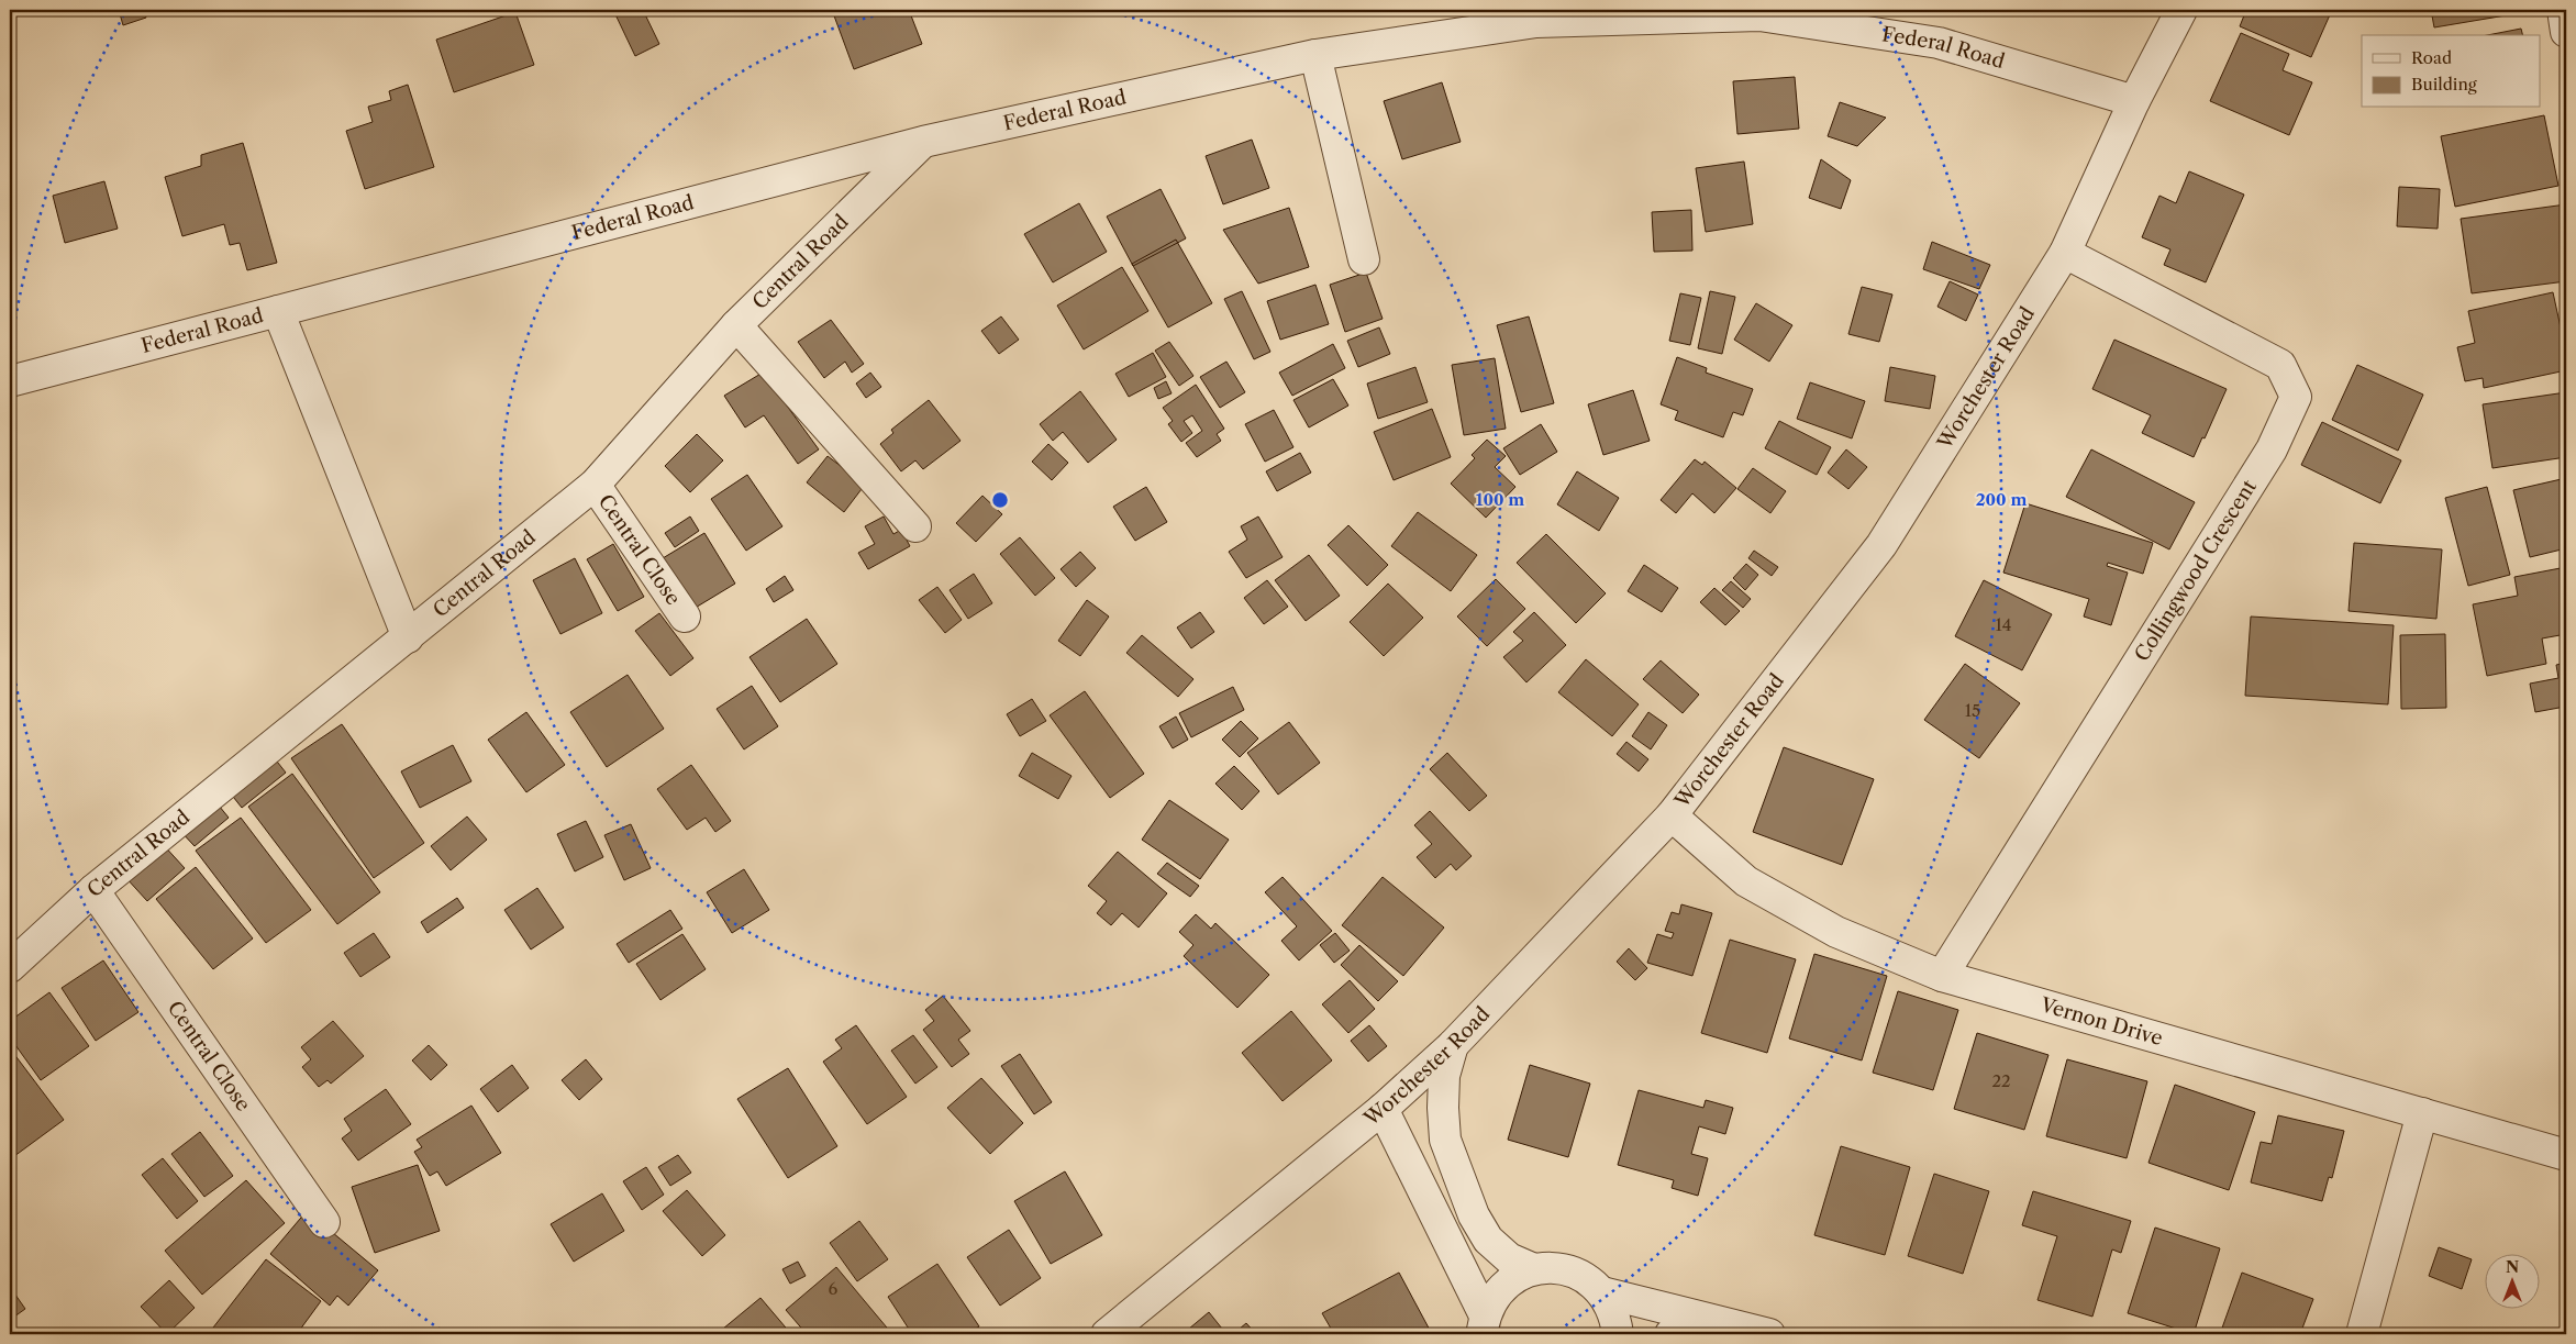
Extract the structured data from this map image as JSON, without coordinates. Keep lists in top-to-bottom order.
{
  "streets": {
    "street": [
      "Federal Road",
      "Central Road",
      "Worchester Road",
      "Central Close",
      "Collingwood Crescent",
      "Vernon Drive"
    ]
  },
  "crossings": [
    ["Federal Road", "Central Road"],
    ["Federal Road", "Worchester Road"],
    ["Central Road", "Central Close"],
    ["Worchester Road", "Collingwood Crescent"],
    ["Worchester Road", "Vernon Drive"],
    ["Collingwood Crescent", "Vernon Drive"]
  ],
  "house_numbers": [
    "14",
    "15",
    "22",
    "6"
  ],
  "legend": ["Road", "Building"],
  "north": "top",
  "rings": ["100 m", "200 m"]
}
